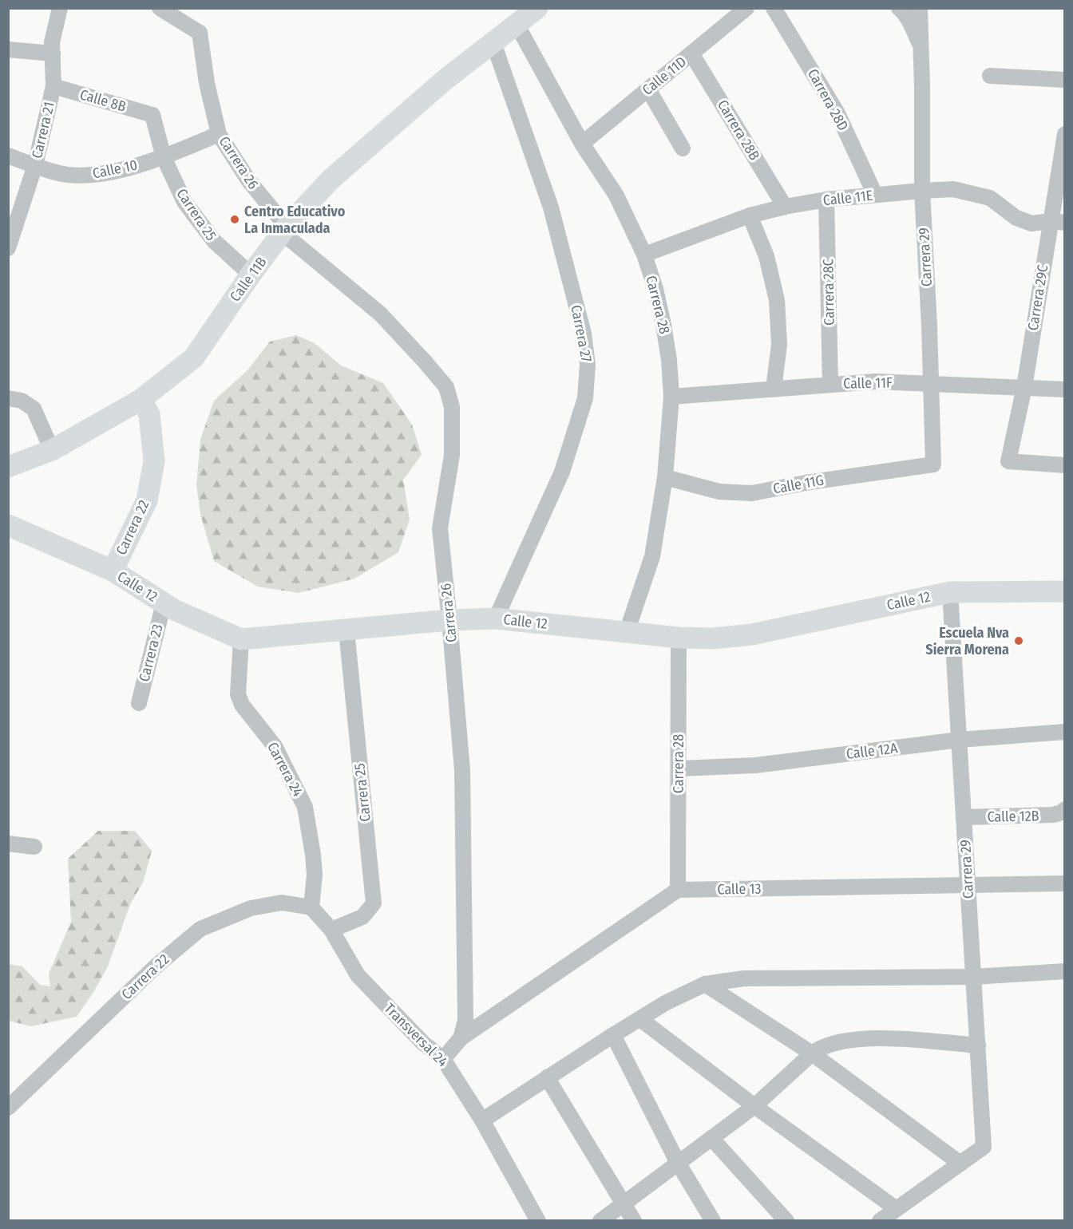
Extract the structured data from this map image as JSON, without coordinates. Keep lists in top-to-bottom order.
{
  "streets": {
    "street": [
      "Calle 11D",
      "Carrera 28D",
      "Calle 8B",
      "Carrera 21",
      "Carrera 28B",
      "Carrera 26",
      "Calle 10",
      "Calle 11E",
      "Carrera 25",
      "Carrera 29",
      "Calle 11B",
      "Carrera 28C",
      "Carrera 29C",
      "Carrera 28",
      "Carrera 27",
      "Calle 11F",
      "Calle 11G",
      "Carrera 22",
      "Calle 12",
      "Carrera 23",
      "Calle 12A",
      "Carrera 24",
      "Calle 12B",
      "Calle 13",
      "Transversal 24"
    ]
  },
  "crossings": [
    ["Calle 11D", "Carrera 28B"],
    ["Calle 11D", "Carrera 28"],
    ["Carrera 28D", "Calle 11E"],
    ["Calle 8B", "Carrera 21"],
    ["Calle 8B", "Carrera 25"],
    ["Carrera 21", "Calle 10"],
    ["Carrera 28B", "Calle 11E"],
    ["Carrera 26", "Calle 10"],
    ["Carrera 26", "Calle 11B"],
    ["Carrera 26", "Calle 12"],
    ["Carrera 26", "Transversal 24"],
    ["Calle 10", "Carrera 25"],
    ["Calle 11E", "Carrera 29"],
    ["Calle 11E", "Carrera 28C"],
    ["Calle 11E", "Carrera 29C"],
    ["Calle 11E", "Carrera 28"],
    ["Carrera 25", "Calle 11B"],
    ["Carrera 25", "Calle 12"],
    ["Carrera 25", "Transversal 24"],
    ["Carrera 29", "Calle 11F"],
    ["Carrera 29", "Calle 11G"],
    ["Carrera 29", "Calle 12"],
    ["Carrera 29", "Calle 12A"],
    ["Carrera 29", "Calle 12B"],
    ["Carrera 29", "Calle 13"],
    ["Calle 11B", "Carrera 28"],
    ["Calle 11B", "Carrera 27"],
    ["Calle 11B", "Carrera 22"],
    ["Carrera 28C", "Calle 11F"],
    ["Carrera 29C", "Calle 11F"],
    ["Carrera 28", "Calle 11F"],
    ["Carrera 28", "Calle 11G"],
    ["Carrera 28", "Calle 12"],
    ["Carrera 28", "Calle 12A"],
    ["Carrera 28", "Calle 13"],
    ["Carrera 27", "Calle 12"],
    ["Carrera 22", "Calle 12"],
    ["Carrera 22", "Carrera 24"],
    ["Carrera 22", "Transversal 24"],
    ["Calle 12", "Carrera 23"],
    ["Calle 12", "Carrera 24"],
    ["Carrera 24", "Transversal 24"]
  ],
  "places": ["Centro Educativo La Inmaculada", "Escuela Nva Sierra Morena"]
}
